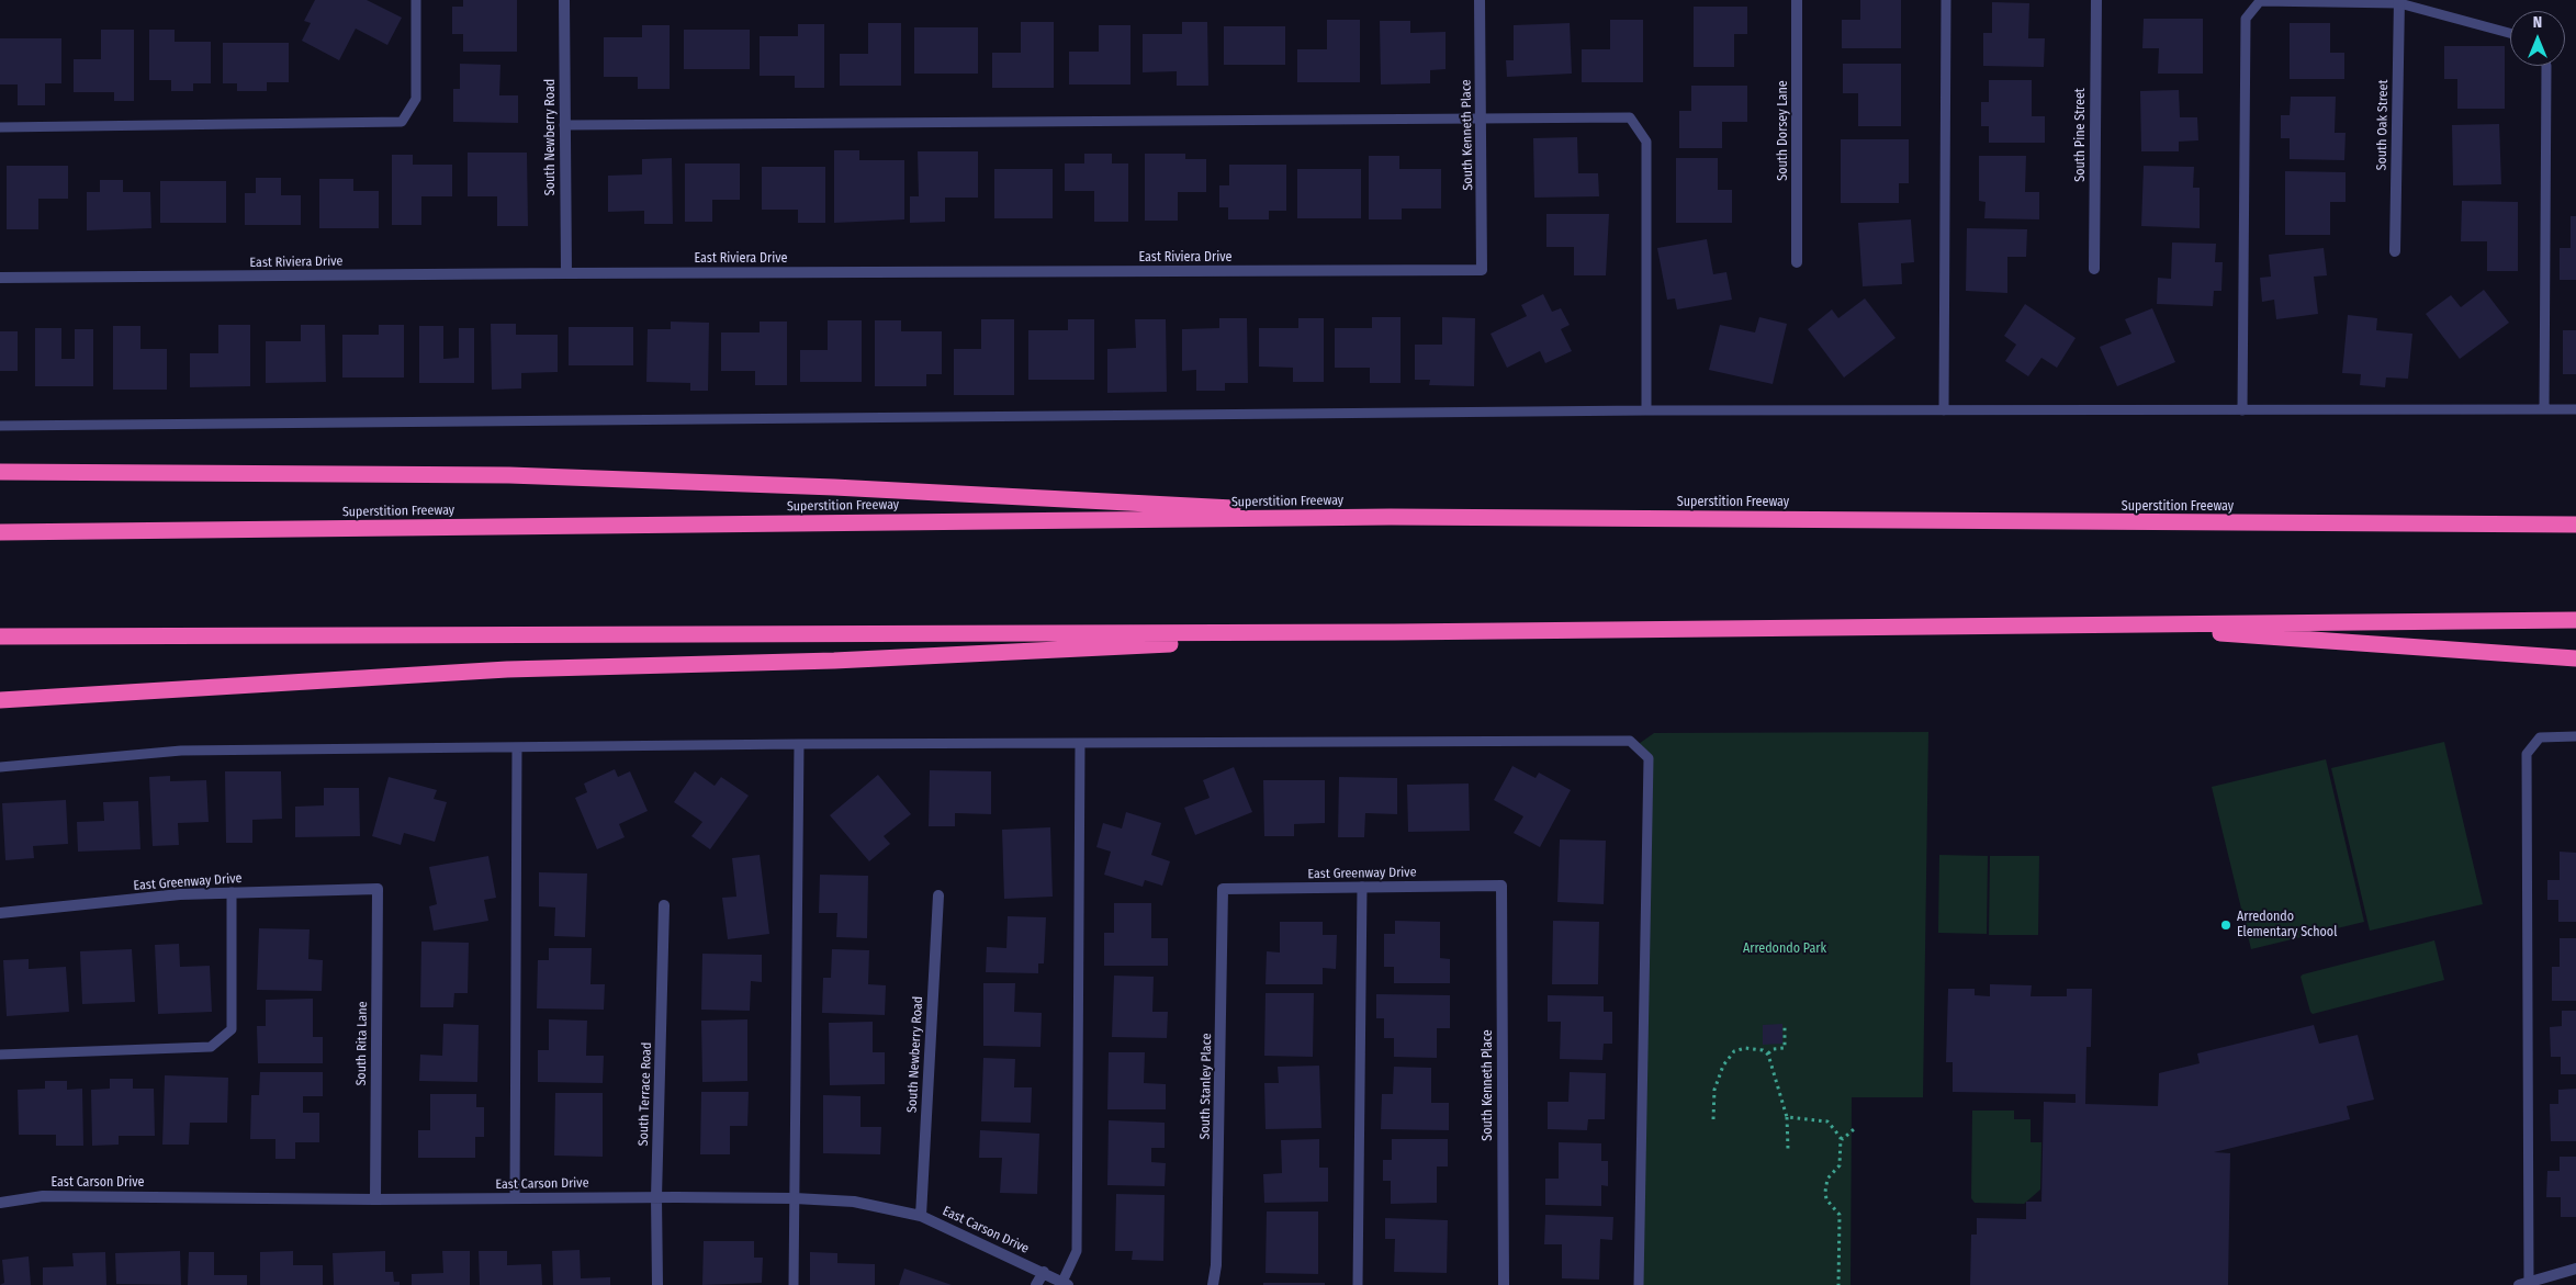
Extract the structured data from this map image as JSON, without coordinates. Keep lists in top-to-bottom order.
{
  "streets": {
    "highway": ["Superstition Freeway"],
    "street": [
      "South Oak Street",
      "South Dorsey Lane",
      "South Kenneth Place",
      "South Pine Street",
      "South Newberry Road",
      "East Riviera Drive",
      "East Greenway Drive",
      "South Rita Lane",
      "South Stanley Place",
      "South Terrace Road",
      "East Carson Drive"
    ]
  },
  "crossings": [
    ["South Kenneth Place", "East Riviera Drive"],
    ["South Kenneth Place", "East Greenway Drive"],
    ["South Newberry Road", "East Riviera Drive"],
    ["South Newberry Road", "East Carson Drive"],
    ["East Greenway Drive", "South Rita Lane"],
    ["East Greenway Drive", "South Stanley Place"],
    ["South Rita Lane", "East Carson Drive"],
    ["South Terrace Road", "East Carson Drive"]
  ],
  "parks": ["Arredondo Park"],
  "places": ["Arredondo Elementary School"],
  "north": "top"
}
